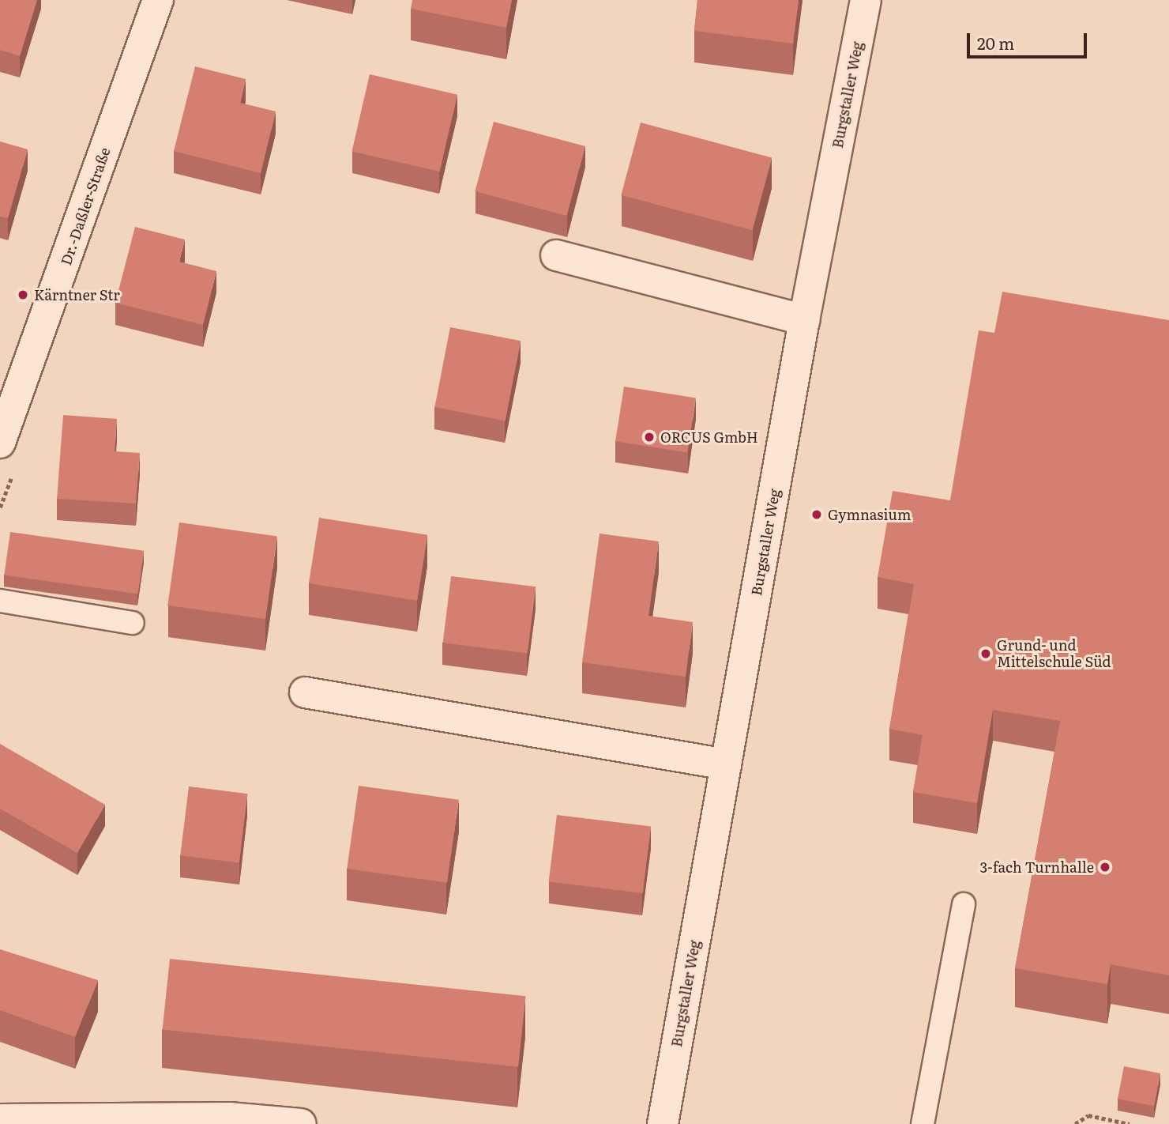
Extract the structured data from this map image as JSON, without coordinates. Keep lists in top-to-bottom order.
{
  "streets": {
    "street": ["Burgstaller Weg", "Dr.-Daßler-Straße"]
  },
  "places": [
    "Kärntner Str",
    "ORCUS GmbH",
    "Gymnasium",
    "Grund- und Mittelschule Süd",
    "3-fach Turnhalle"
  ],
  "scale_bar": "20 m"
}
